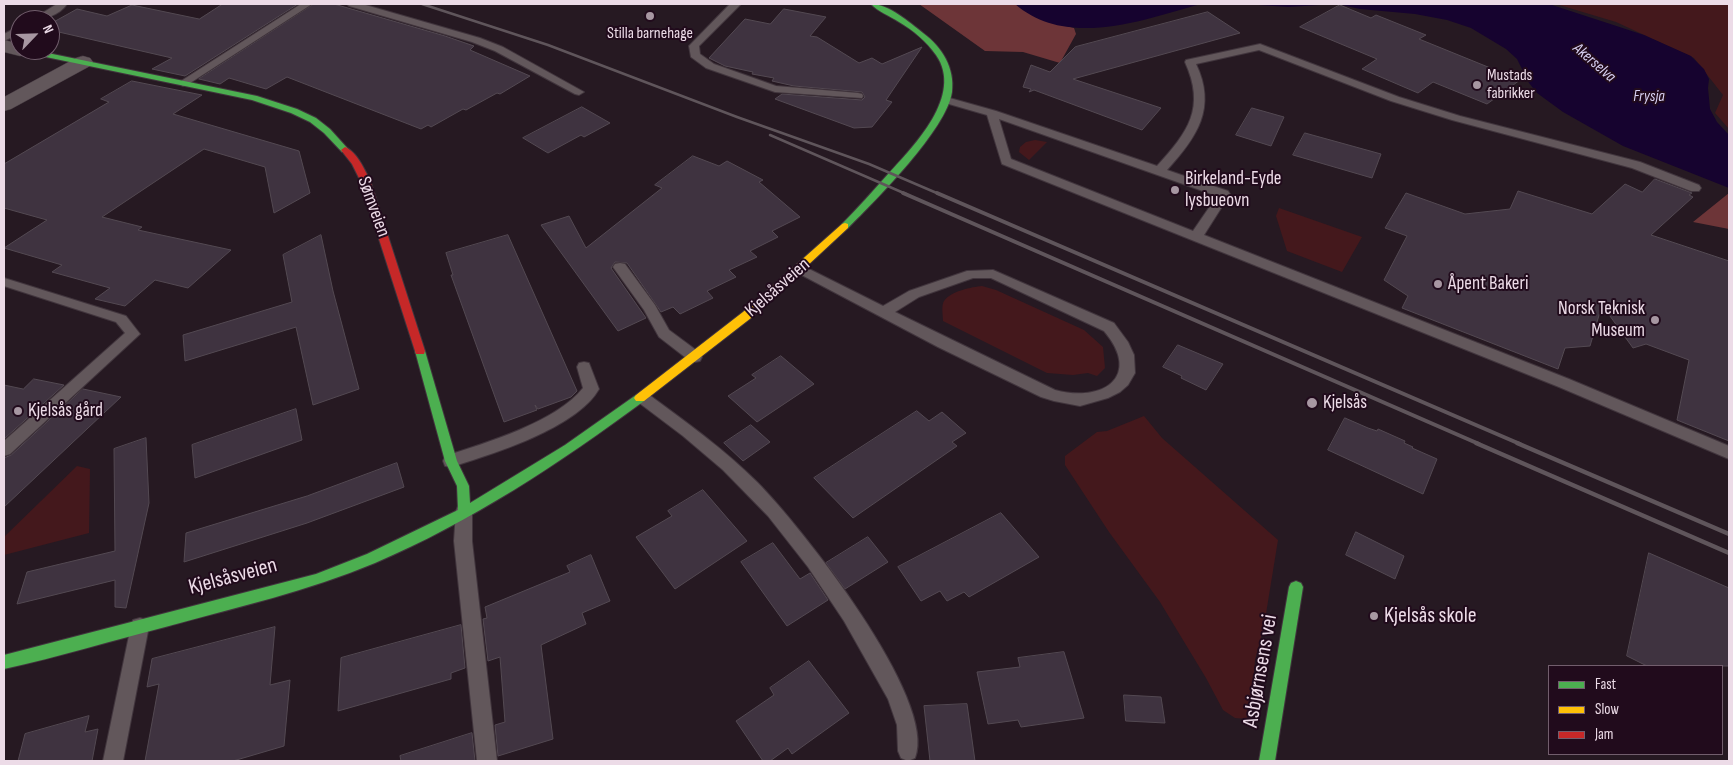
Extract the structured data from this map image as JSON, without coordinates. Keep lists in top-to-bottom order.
{
  "streets": {
    "main road": ["Sømveien", "Kjelsåsveien", "Asbjørnsens vei"]
  },
  "crossings": [
    ["Sømveien", "Kjelsåsveien"]
  ],
  "water": ["Akerselva", "Frysja"],
  "places": [
    "Stilla barnehage",
    "Mustads fabrikker",
    "Birkeland-Eyde lysbueovn",
    "Åpent Bakeri",
    "Norsk Teknisk Museum",
    "Kjelsås",
    "Kjelsås gård",
    "Kjelsås skole"
  ],
  "legend": ["Fast", "Slow", "Jam"],
  "north": "top right"
}
